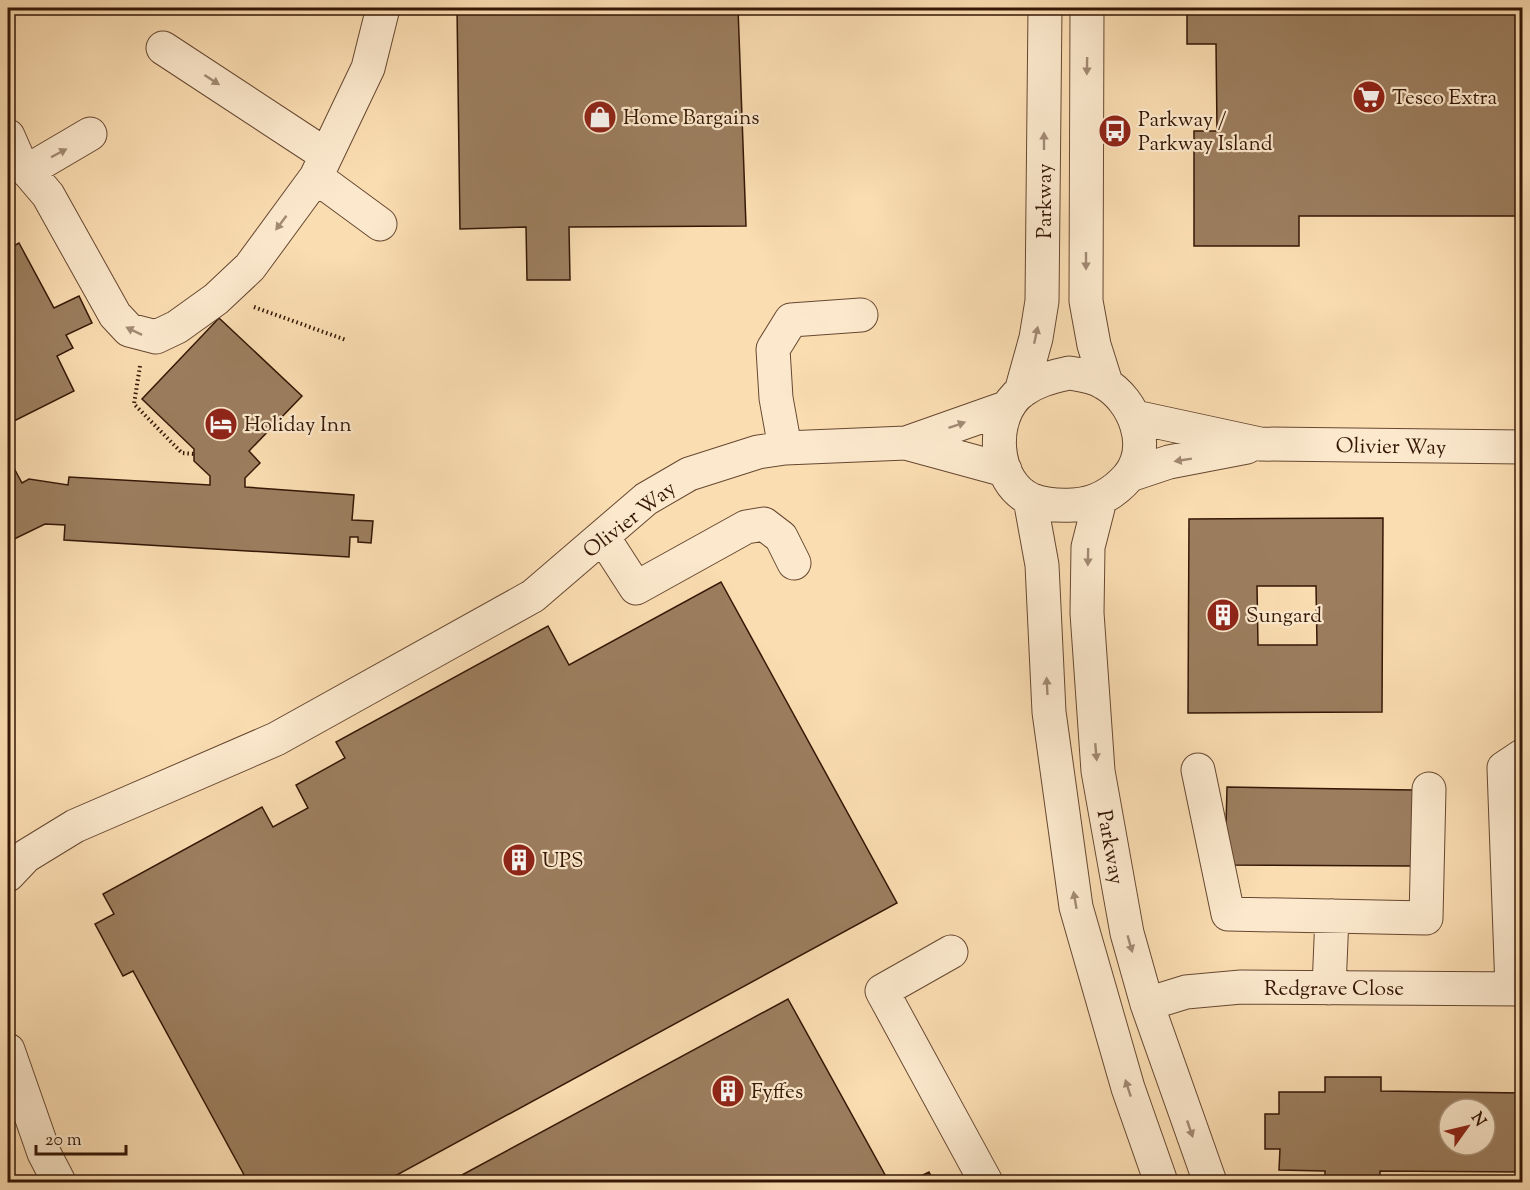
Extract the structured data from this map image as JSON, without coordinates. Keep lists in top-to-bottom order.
{
  "streets": {
    "street": ["Parkway", "Olivier Way", "Redgrave Close"]
  },
  "crossings": [
    ["Parkway", "Olivier Way"],
    ["Parkway", "Redgrave Close"]
  ],
  "places": {
    "supermarket": ["Tesco Extra"],
    "shop": ["Home Bargains"],
    "bus stop": ["Parkway / Parkway Island"],
    "hotel": ["Holiday Inn"],
    "building": ["Sungard", "UPS", "Fyffes"]
  },
  "scale_bar": "20 m",
  "north": "top right"
}
